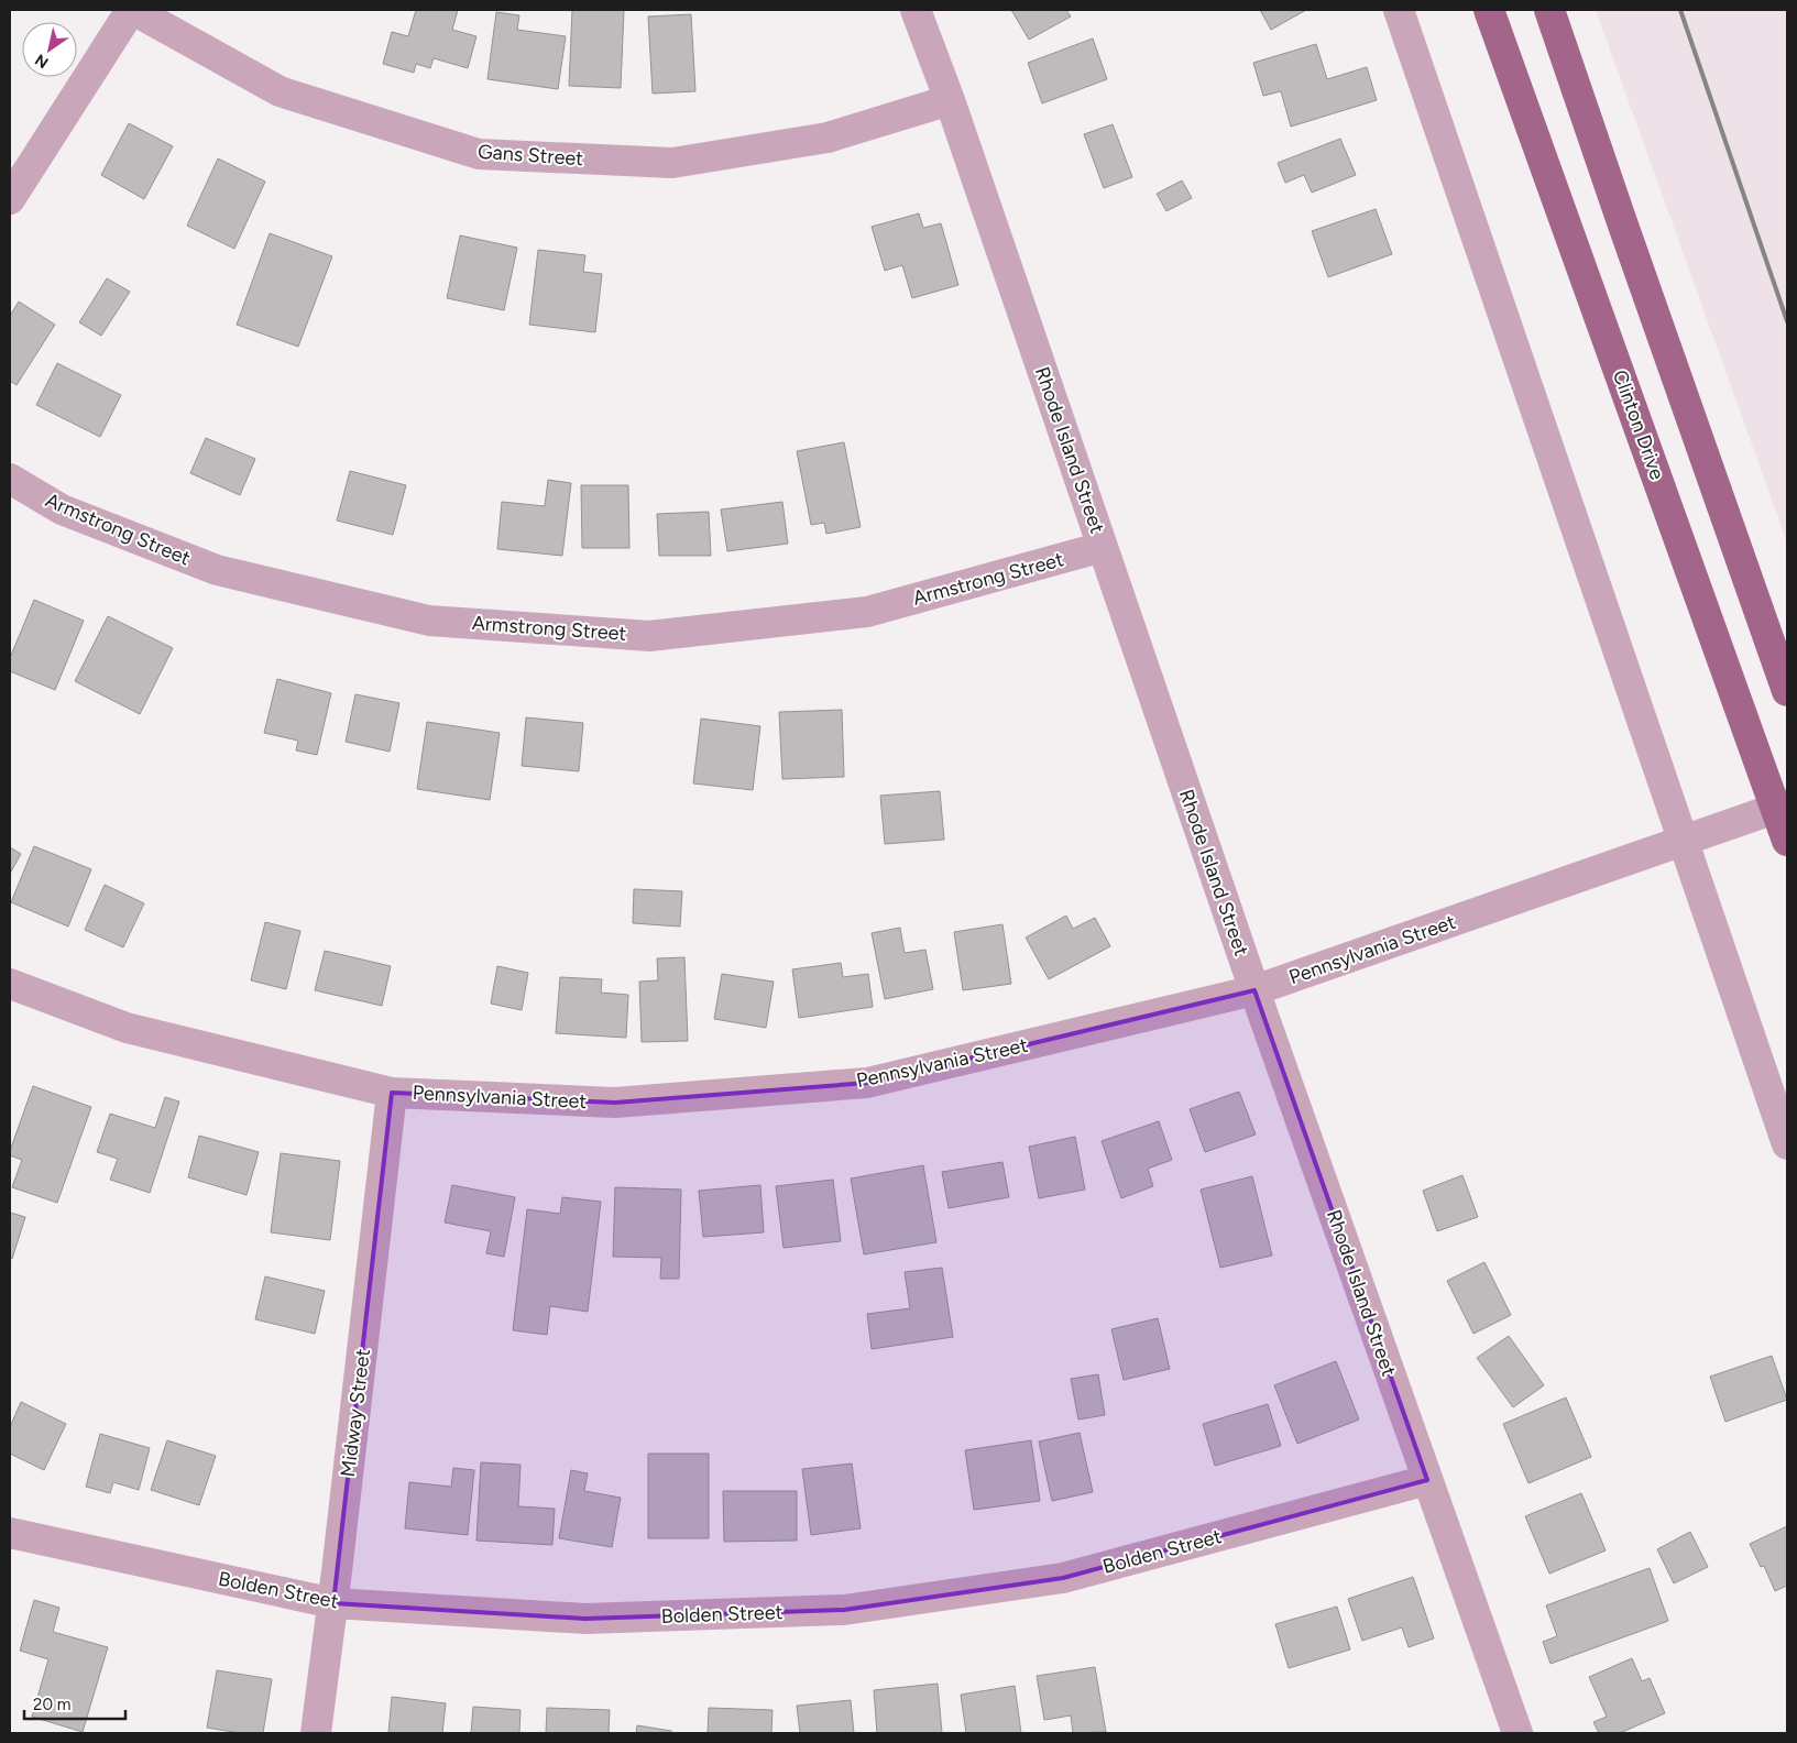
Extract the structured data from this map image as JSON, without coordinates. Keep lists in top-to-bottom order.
{
  "streets": {
    "main road": ["Clinton Drive"],
    "street": [
      "Gans Street",
      "Rhode Island Street",
      "Armstrong Street",
      "Pennsylvania Street",
      "Midway Street",
      "Bolden Street"
    ]
  },
  "crossings": [
    ["Gans Street", "Rhode Island Street"],
    ["Clinton Drive", "Pennsylvania Street"],
    ["Rhode Island Street", "Armstrong Street"],
    ["Rhode Island Street", "Pennsylvania Street"],
    ["Rhode Island Street", "Bolden Street"],
    ["Pennsylvania Street", "Midway Street"],
    ["Midway Street", "Bolden Street"]
  ],
  "scale_bar": "20 m",
  "north": "bottom left"
}
